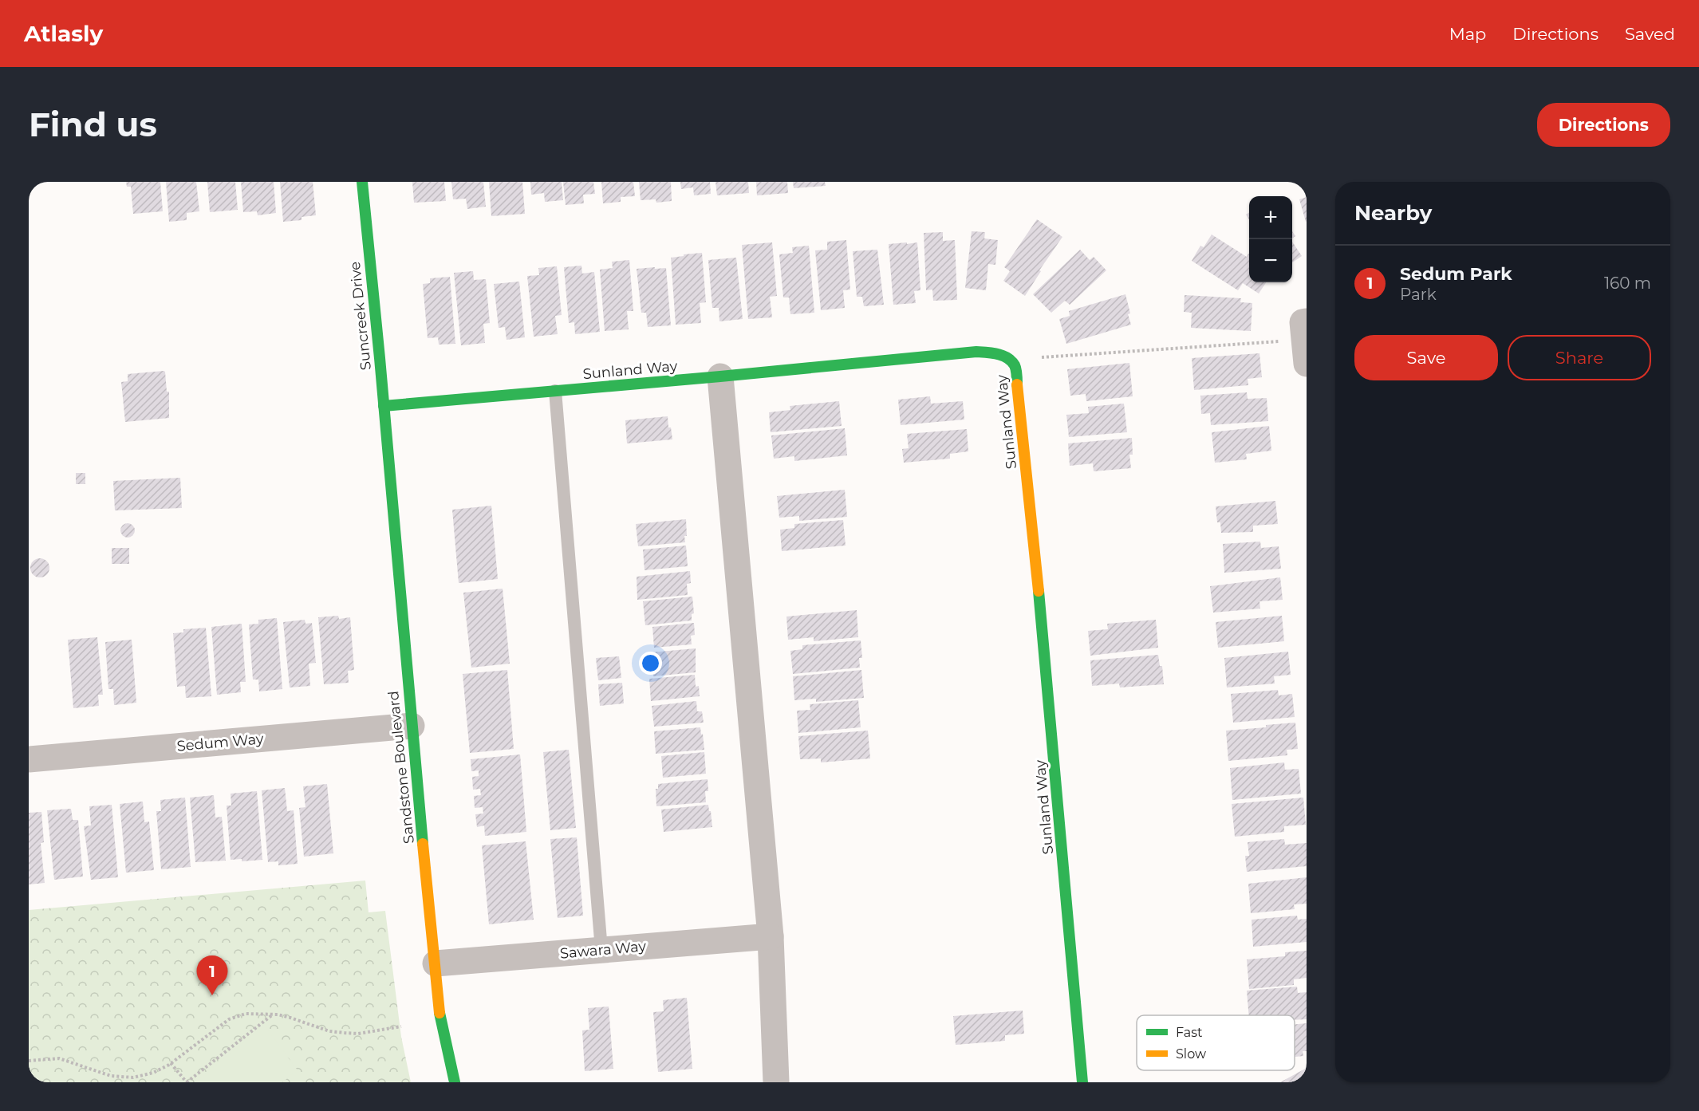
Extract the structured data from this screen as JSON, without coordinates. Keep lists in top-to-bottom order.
{
  "streets": {
    "street": [
      "Suncreek Drive",
      "Sunland Way",
      "Sedum Way",
      "Sandstone Boulevard",
      "Sawara Way"
    ]
  },
  "crossings": [
    ["Suncreek Drive", "Sunland Way"],
    ["Suncreek Drive", "Sandstone Boulevard"],
    ["Sedum Way", "Sandstone Boulevard"],
    ["Sandstone Boulevard", "Sawara Way"]
  ],
  "legend": ["Fast", "Slow"],
  "page": {
    "header": "Atlasly",
    "nav": ["Map", "Directions", "Saved"],
    "buttons": [
      "Directions",
      ["Save", "Share"]
    ],
    "title": "Find us",
    "heading": "Nearby",
    "map_buttons": ["+", "−"],
    "list": [
      {
        "mark": "1",
        "name": "Sedum Park",
        "note": "Park",
        "value": "160 m"
      }
    ],
    "pins": "1"
  }
}
